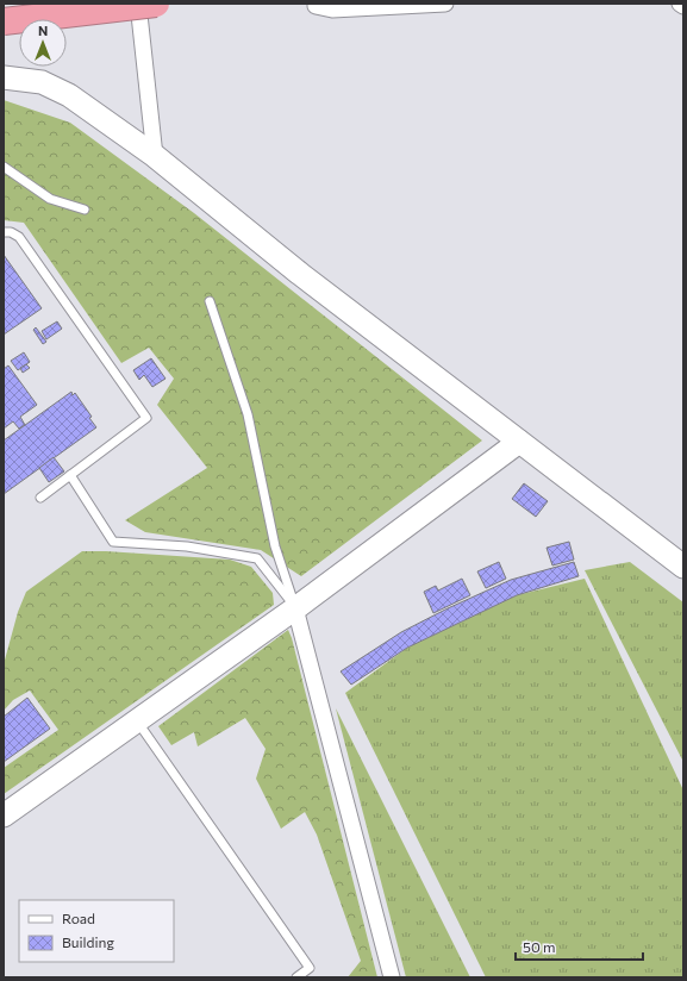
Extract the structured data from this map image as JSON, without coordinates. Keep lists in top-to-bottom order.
{
  "legend": ["Road", "Building"],
  "scale_bar": "50 m",
  "north": "top"
}
